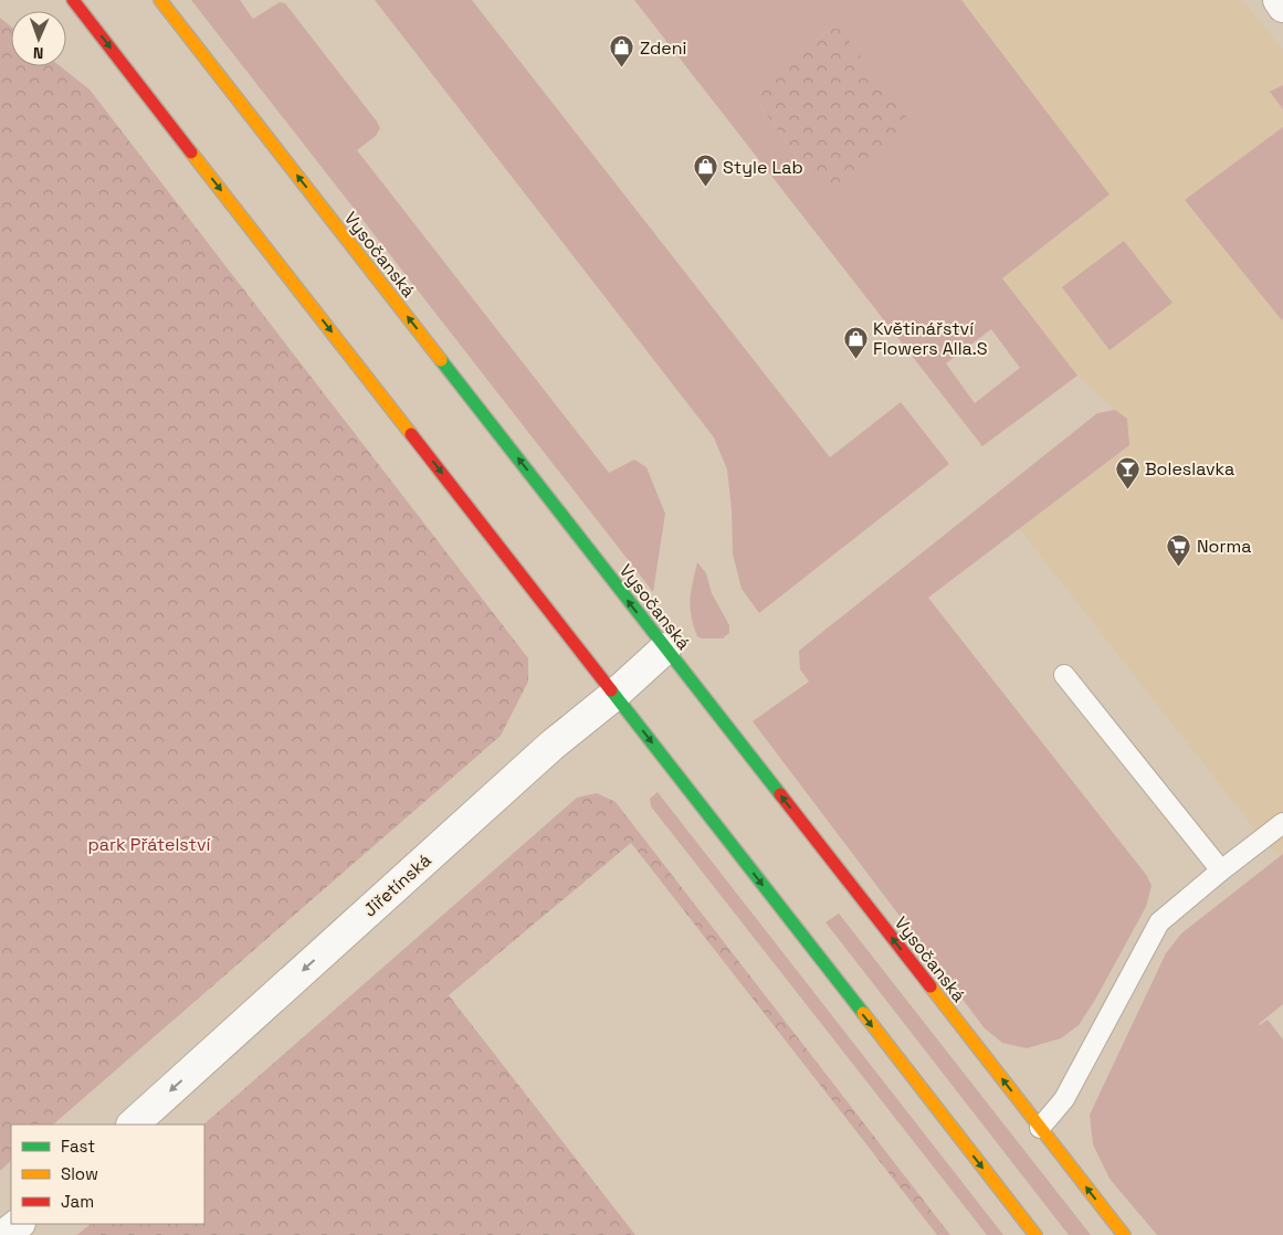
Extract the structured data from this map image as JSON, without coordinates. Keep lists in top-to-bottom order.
{
  "streets": {
    "main road": ["Vysočanská"],
    "street": ["Jiřetínská"]
  },
  "crossings": [
    ["Vysočanská", "Jiřetínská"]
  ],
  "one_way": ["Jiřetínská"],
  "parks": ["park Přátelství"],
  "places": {
    "shop": ["Zdeni", "Style Lab", "Květinářství Flowers Alla.S"],
    "bar": ["Boleslavka"],
    "supermarket": ["Norma"]
  },
  "legend": ["Fast", "Slow", "Jam"],
  "north": "bottom"
}
